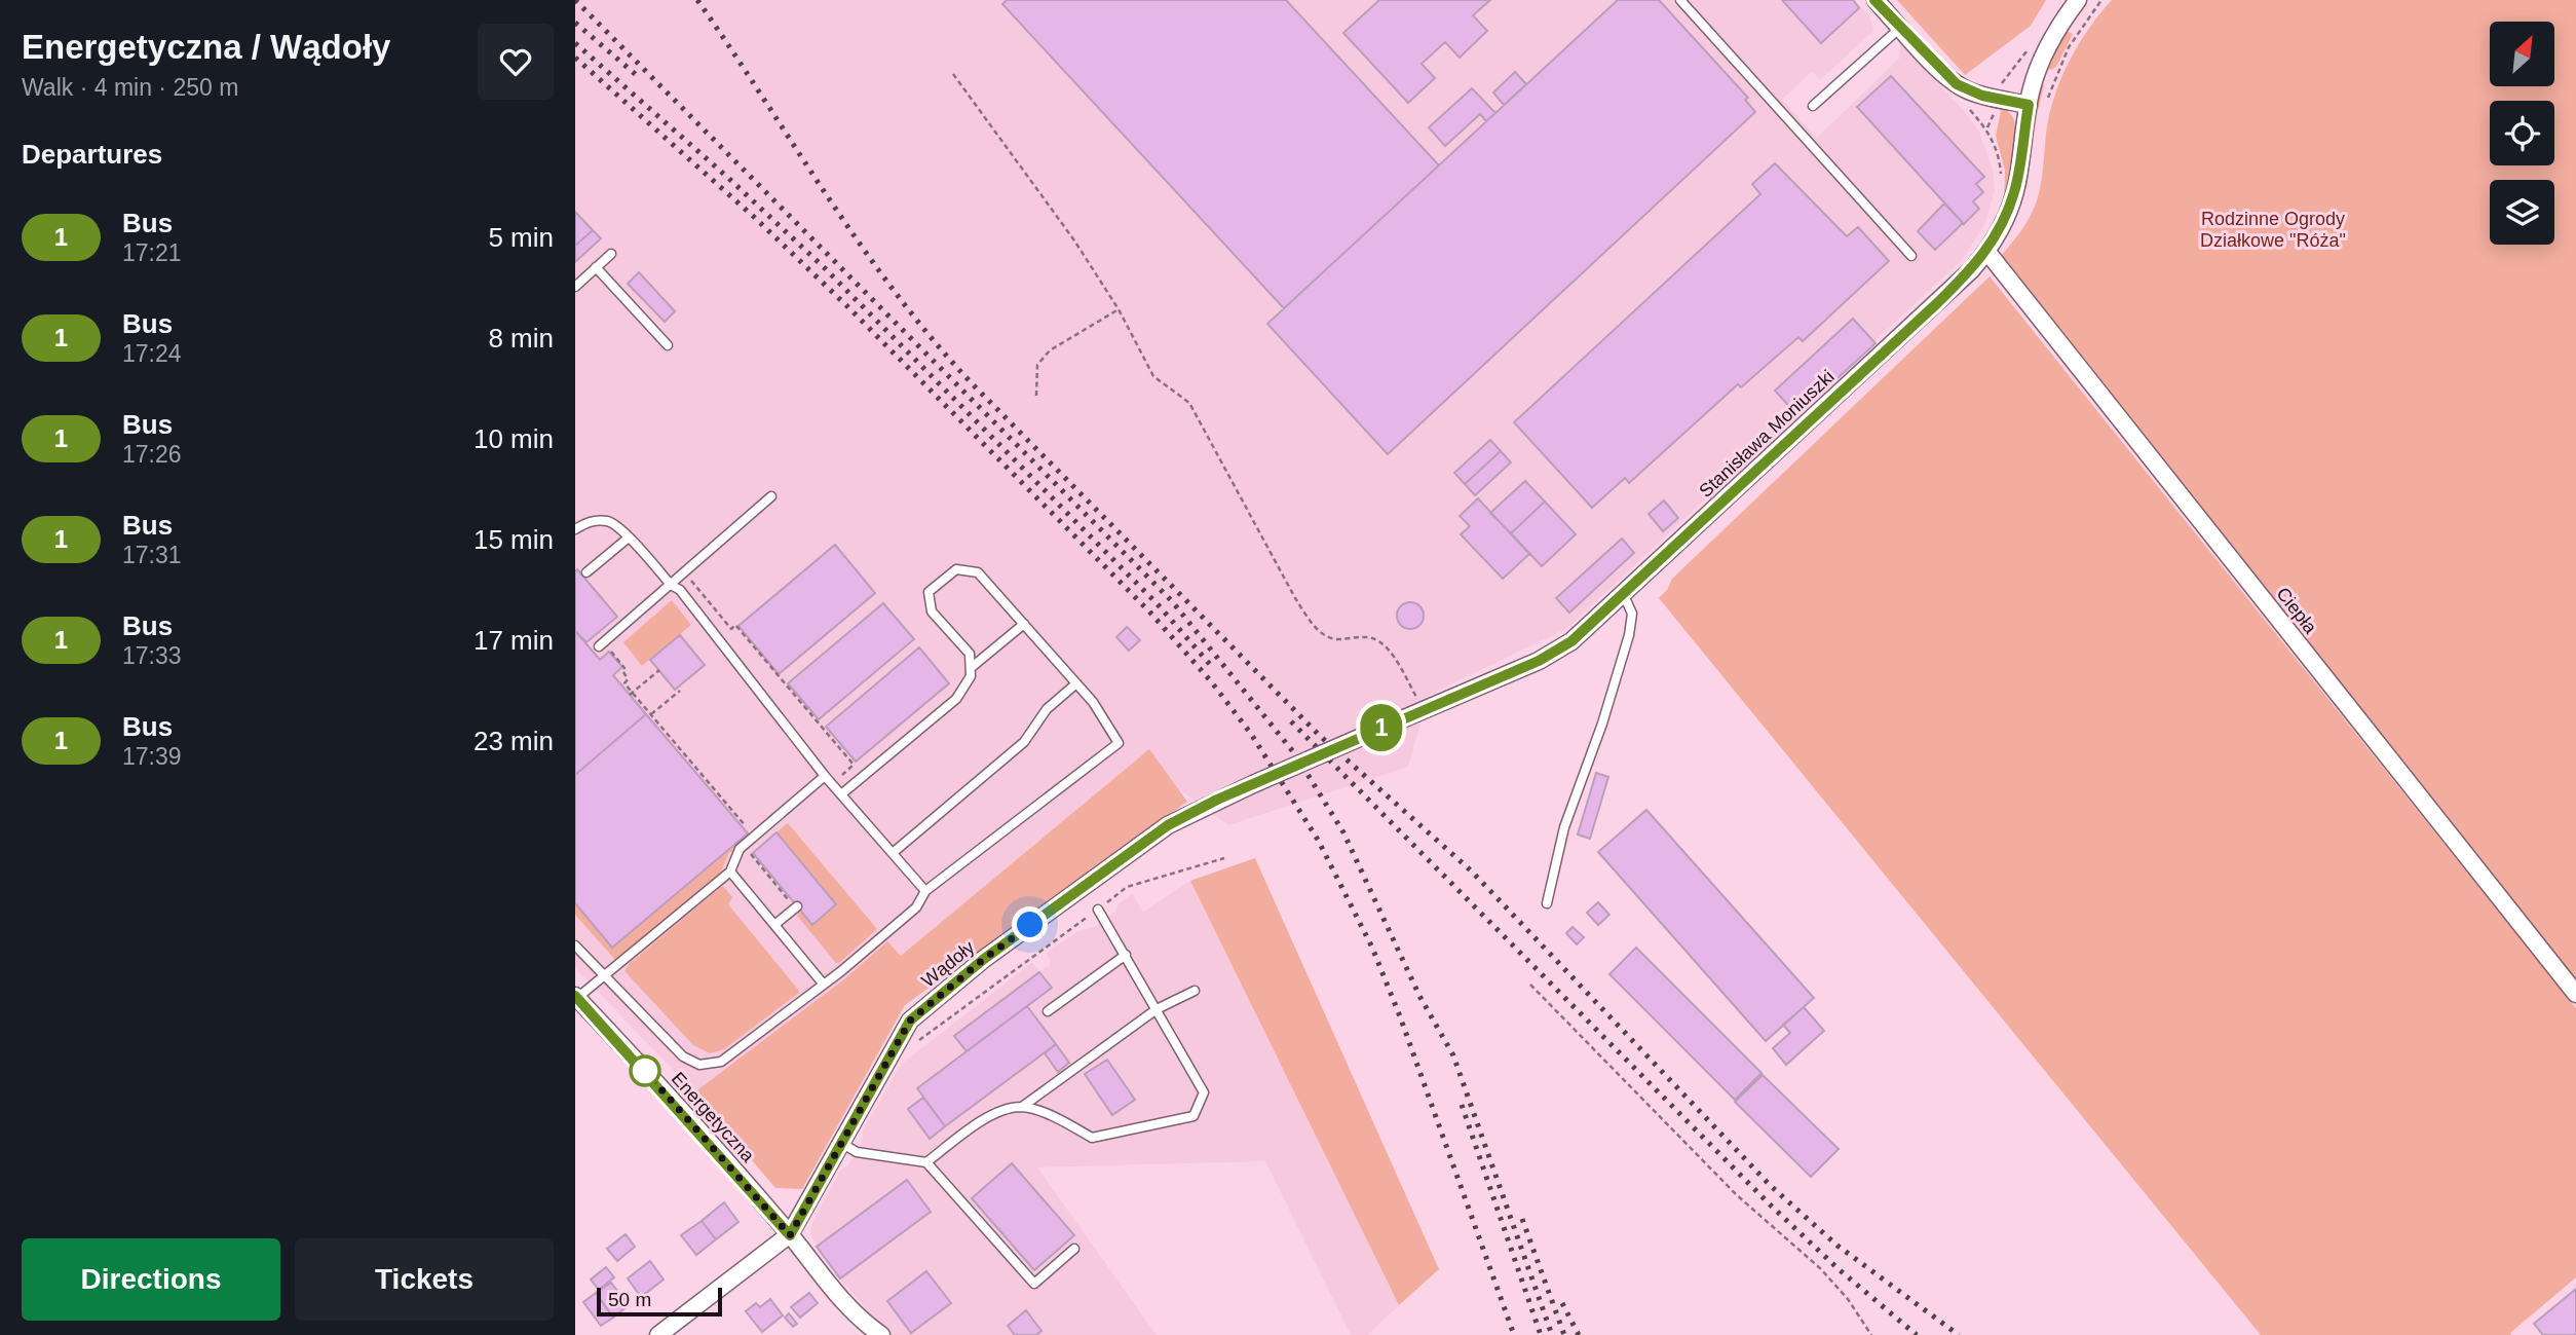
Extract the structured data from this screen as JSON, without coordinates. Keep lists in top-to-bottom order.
{
  "streets": {
    "street": [
      "Stanisława Moniuszki",
      "Ciepła",
      "Wądoły",
      "Energetyczna"
    ]
  },
  "crossings": [
    ["Stanisława Moniuszki", "Ciepła"],
    ["Stanisława Moniuszki", "Wądoły"],
    ["Wądoły", "Energetyczna"]
  ],
  "parks": ["Rodzinne Ogrody Działkowe \"Róża\""],
  "lines": ["bus line 1"],
  "scale_bar": "50 m",
  "north": "top right",
  "page": {
    "heading": [
      ["Energetyczna / Wądoły", "Walk · 4 min · 250 m"],
      "Departures"
    ],
    "on_map": "1",
    "list": [
      {
        "mark": "1",
        "name": "Bus",
        "note": "17:21",
        "value": "5 min"
      },
      {
        "mark": "1",
        "name": "Bus",
        "note": "17:24",
        "value": "8 min"
      },
      {
        "mark": "1",
        "name": "Bus",
        "note": "17:26",
        "value": "10 min"
      },
      {
        "mark": "1",
        "name": "Bus",
        "note": "17:31",
        "value": "15 min"
      },
      {
        "mark": "1",
        "name": "Bus",
        "note": "17:33",
        "value": "17 min"
      },
      {
        "mark": "1",
        "name": "Bus",
        "note": "17:39",
        "value": "23 min"
      }
    ],
    "buttons": ["Directions", "Tickets"],
    "scale": "50 m"
  }
}
